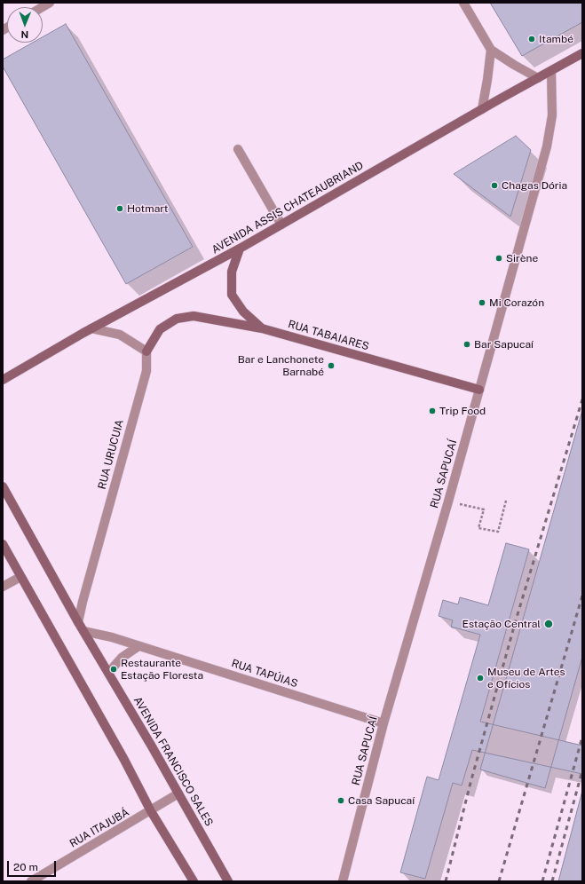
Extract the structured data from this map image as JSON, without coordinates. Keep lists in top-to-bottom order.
{
  "streets": {
    "street": [
      "AVENIDA ASSIS CHATEAUBRIAND",
      "RUA TABAIARES",
      "RUA URUCUIA",
      "RUA SAPUCAÍ",
      "RUA TAPÚIAS",
      "AVENIDA FRANCISCO SALES",
      "RUA ITAJUBÁ"
    ]
  },
  "crossings": [
    ["AVENIDA ASSIS CHATEAUBRIAND", "RUA TABAIARES"],
    ["AVENIDA ASSIS CHATEAUBRIAND", "RUA SAPUCAÍ"],
    ["RUA TABAIARES", "RUA SAPUCAÍ"],
    ["RUA URUCUIA", "AVENIDA FRANCISCO SALES"],
    ["RUA SAPUCAÍ", "RUA TAPÚIAS"],
    ["RUA TAPÚIAS", "AVENIDA FRANCISCO SALES"],
    ["AVENIDA FRANCISCO SALES", "RUA ITAJUBÁ"]
  ],
  "places": [
    "Itambé",
    "Chagas Dória",
    "Hotmart",
    "Sirène",
    "Mi Corazón",
    "Bar Sapucaí",
    "Bar e Lanchonete Barnabé",
    "Trip Food",
    "Estação Central",
    "Restaurante Estação Floresta",
    "Museu de Artes e Ofícios",
    "Casa Sapucaí"
  ],
  "scale_bar": "20 m",
  "north": "bottom"
}
